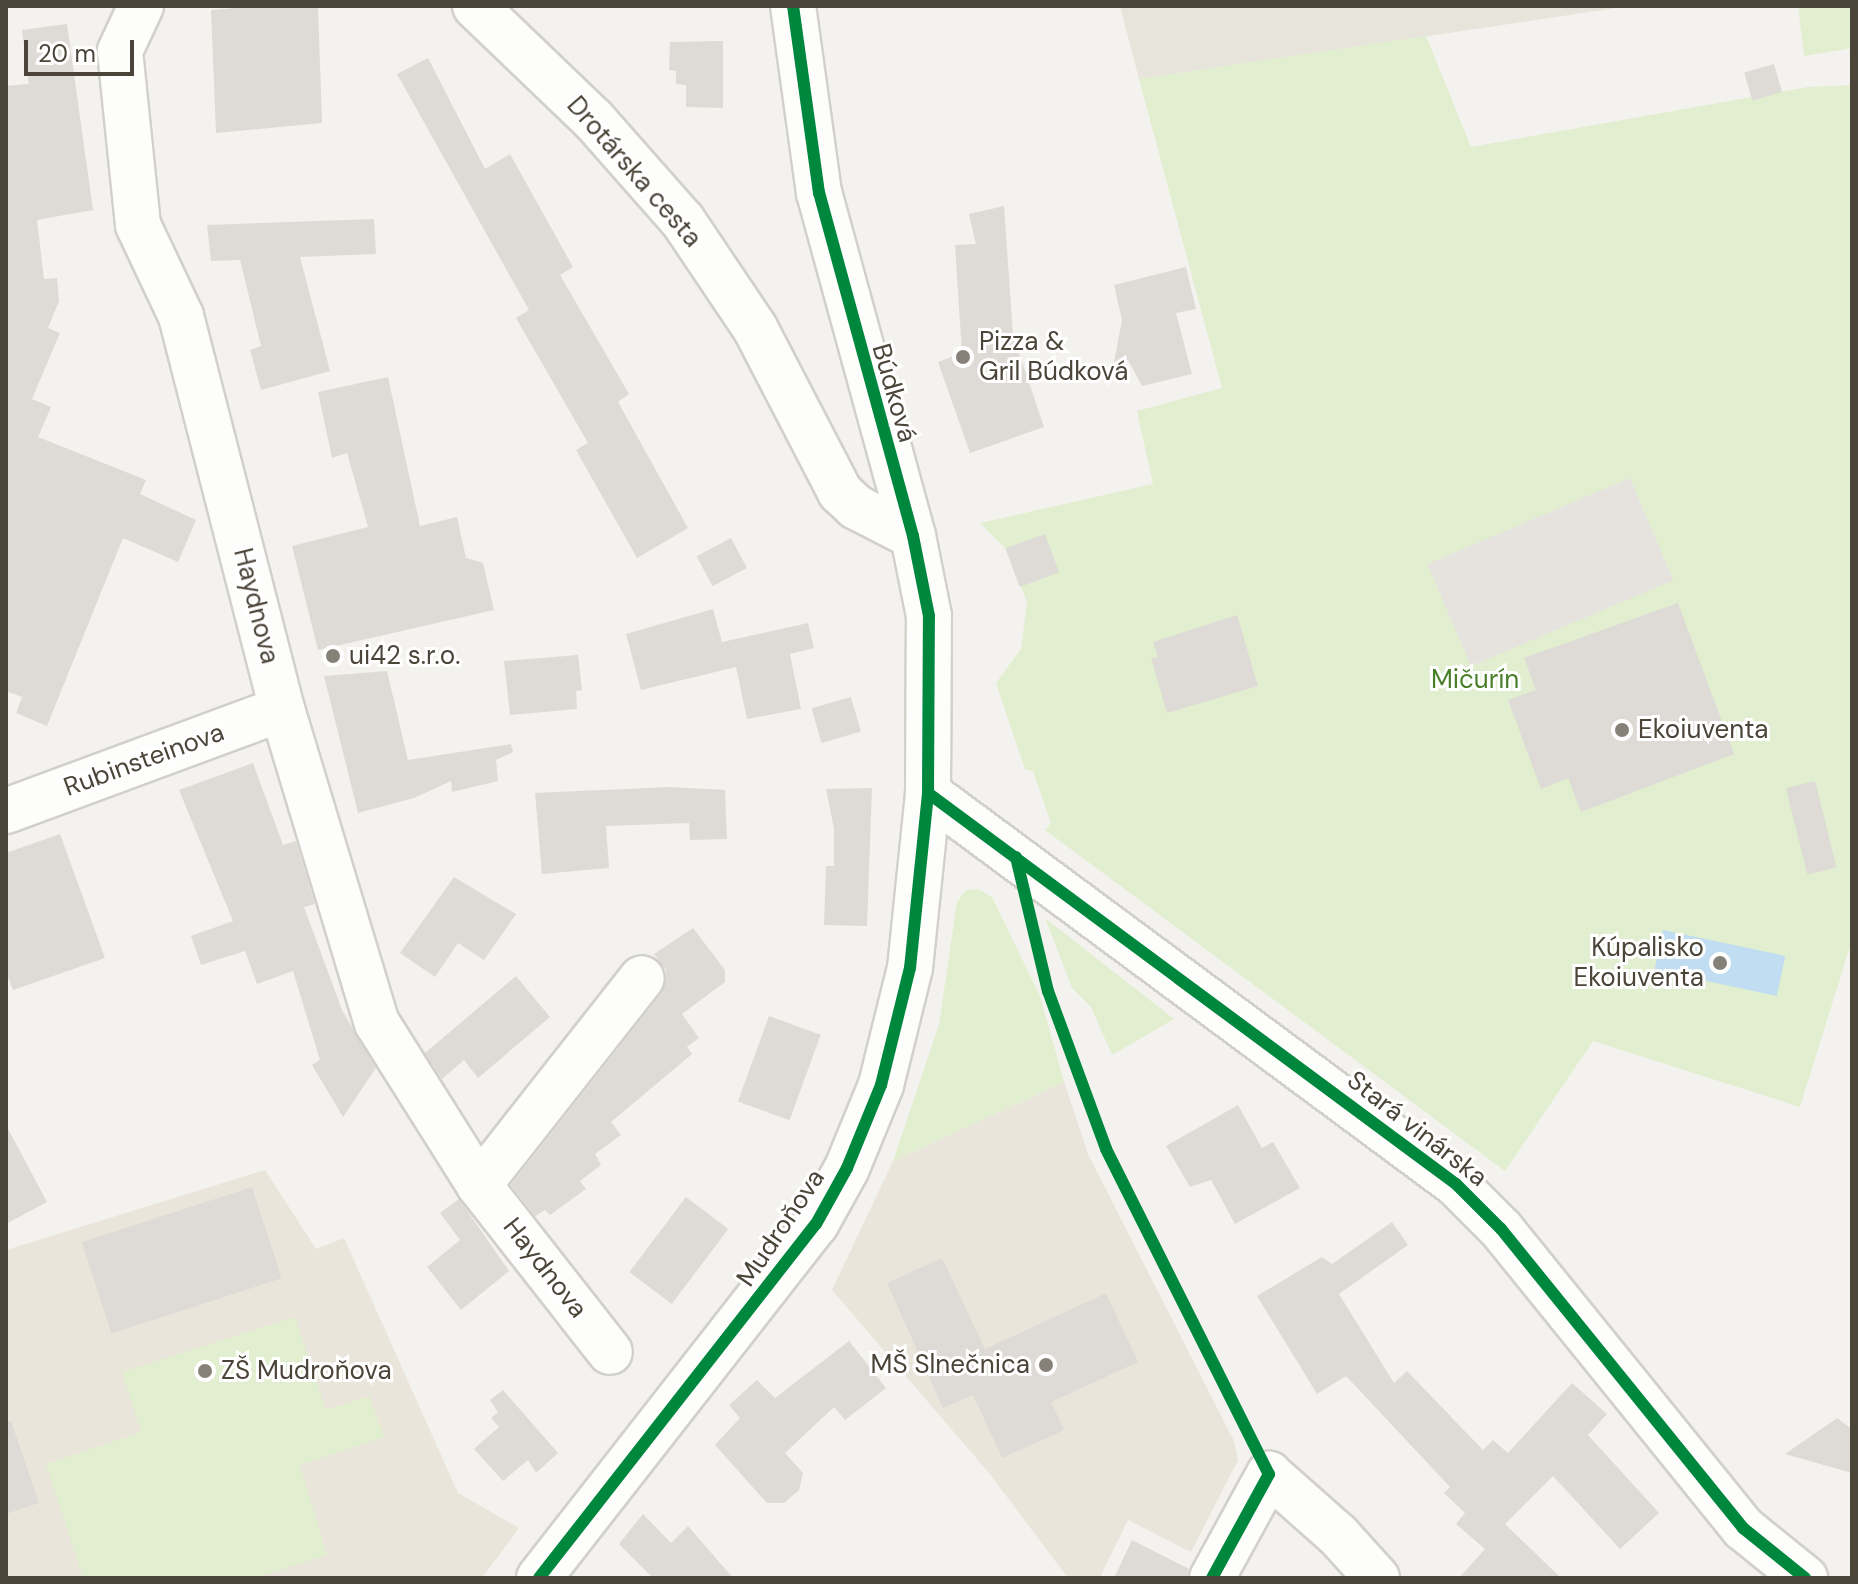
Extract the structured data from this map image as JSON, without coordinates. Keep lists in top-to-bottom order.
{
  "streets": {
    "street": [
      "Drotárska cesta",
      "Búdková",
      "Haydnova",
      "Rubinsteinova",
      "Stará vinárska",
      "Mudroňova"
    ]
  },
  "crossings": [
    ["Drotárska cesta", "Búdková"],
    ["Búdková", "Stará vinárska"],
    ["Búdková", "Mudroňova"],
    ["Haydnova", "Rubinsteinova"],
    ["Stará vinárska", "Mudroňova"]
  ],
  "parks": ["Mičurín"],
  "places": [
    "Pizza & Gril Búdková",
    "ui42 s.r.o.",
    "Ekoiuventa",
    "Kúpalisko Ekoiuventa",
    "MŠ Slnečnica",
    "ZŠ Mudroňova"
  ],
  "scale_bar": "20 m"
}
